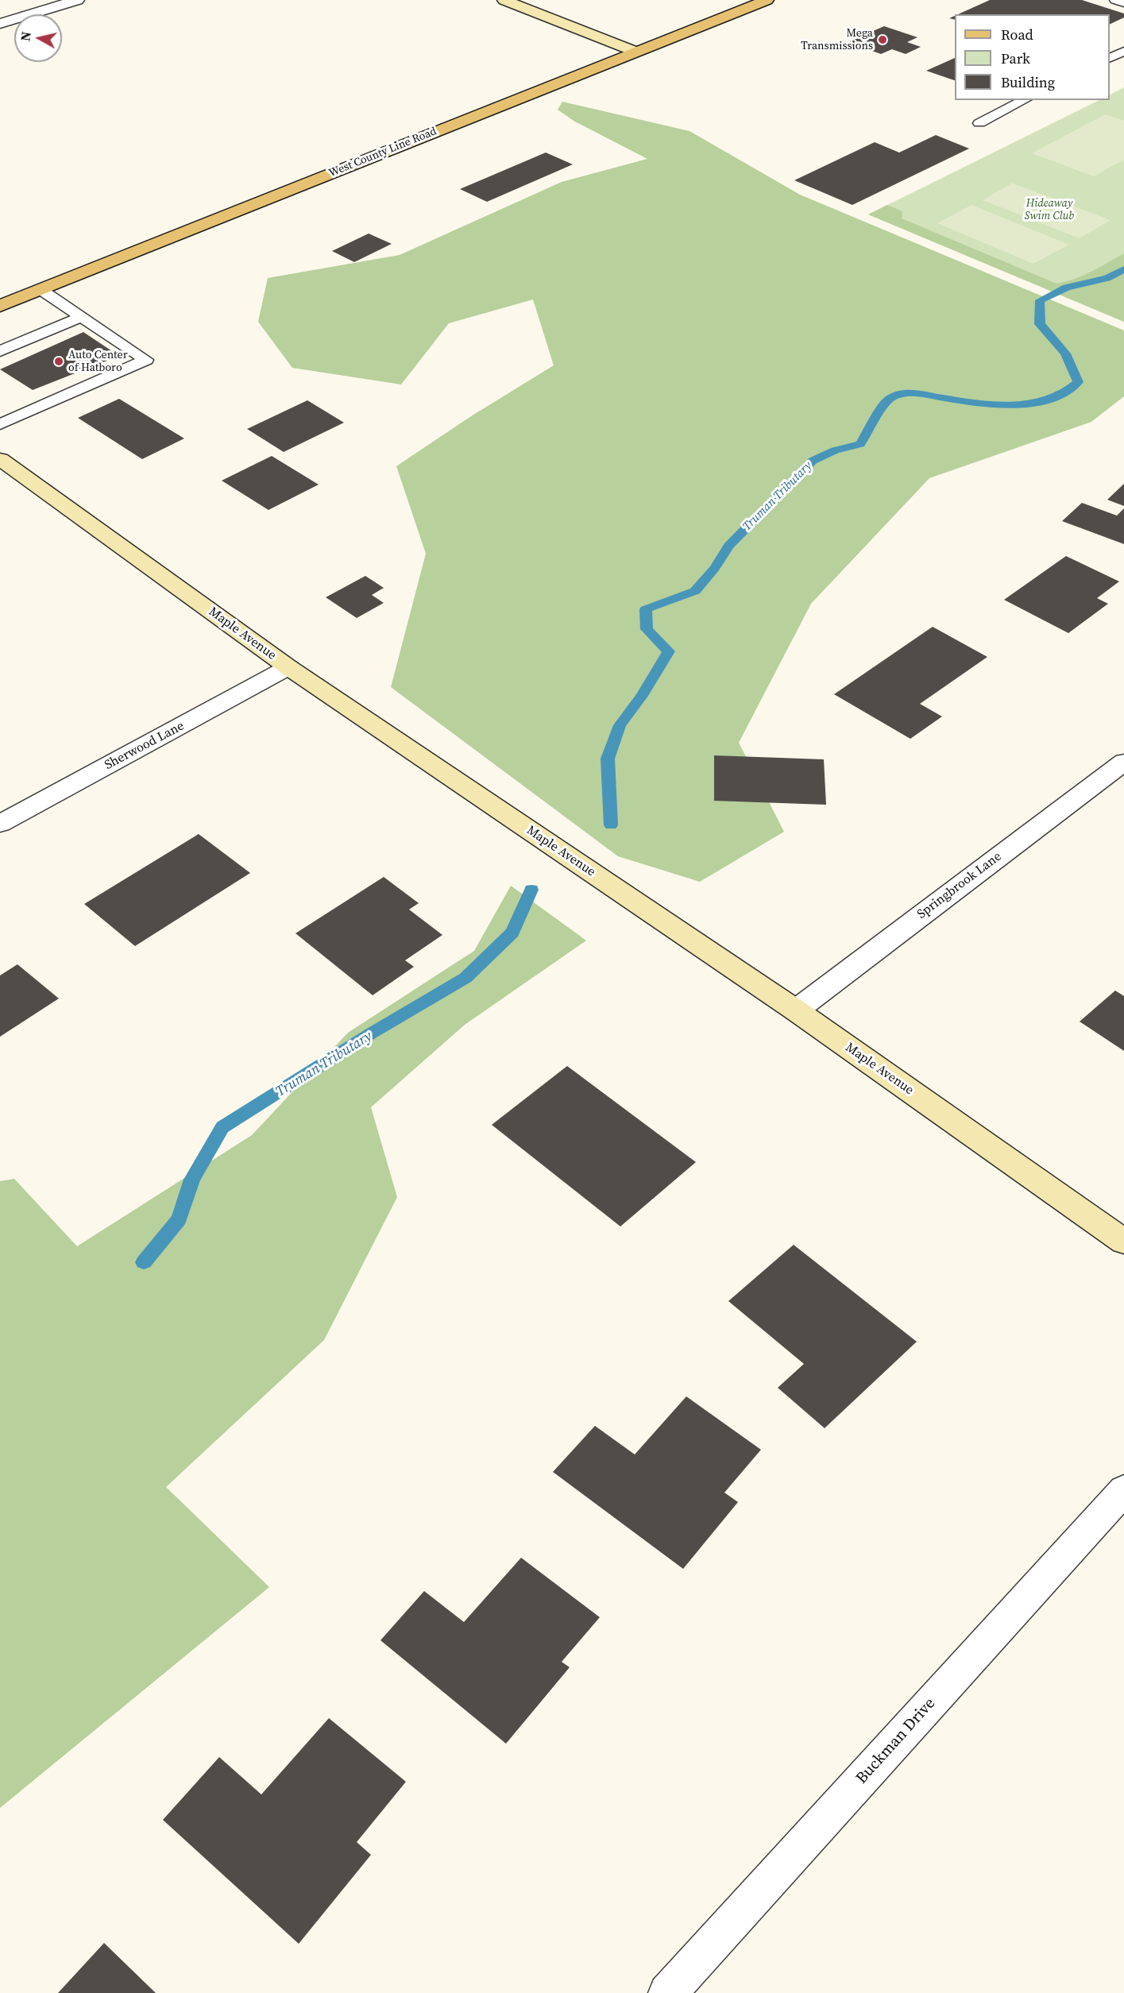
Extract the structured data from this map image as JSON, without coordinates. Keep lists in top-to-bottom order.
{
  "streets": {
    "main road": ["West County Line Road"],
    "street": [
      "Maple Avenue",
      "Sherwood Lane",
      "Springbrook Lane",
      "Buckman Drive"
    ]
  },
  "crossings": [
    ["Maple Avenue", "Sherwood Lane"],
    ["Maple Avenue", "Springbrook Lane"]
  ],
  "water": ["Truman Tributary"],
  "parks": ["Hideaway Swim Club"],
  "places": ["Mega Transmissions", "Auto Center of Hatboro"],
  "legend": ["Road", "Park", "Building"],
  "north": "left"
}
